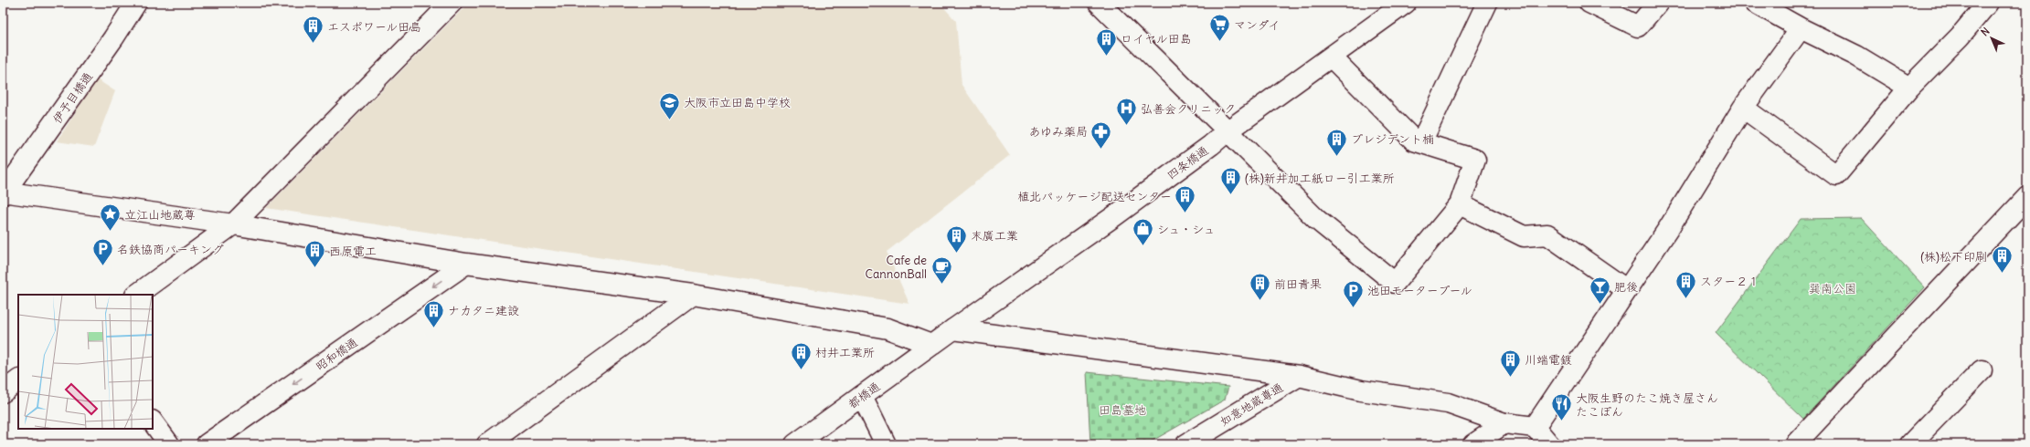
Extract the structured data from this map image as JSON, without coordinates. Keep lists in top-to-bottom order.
{
  "streets": {
    "street": [
      "伊予目橋通",
      "四条橋通",
      "昭和橋通",
      "都橋通",
      "如意地蔵尊通"
    ]
  },
  "crossings": [
    ["四条橋通", "都橋通"]
  ],
  "parks": ["巽南公園", "田島墓地"],
  "places": {
    "supermarket": ["マンダイ"],
    "building": [
      "エスポワール田島",
      "ロイヤル田島",
      "プレジデント楠",
      "(株)新井加工紙ロー引工業所",
      "植北パッケージ配送センター",
      "末廣工業",
      "西原電工",
      "(株)松下印刷",
      "スター２１",
      "前田青果",
      "ナカタニ建設",
      "村井工業所",
      "川端電鍍"
    ],
    "school or university": ["大阪市立田島中学校"],
    "hospital": ["弘善会クリニック"],
    "pharmacy": ["あゆみ薬局"],
    "place": ["立江山地蔵尊"],
    "shop": ["シュ・シュ"],
    "parking": ["名鉄協商パーキング", "池田モータープール"],
    "cafe": ["Cafe de CannonBall"],
    "bar": ["肥後"],
    "restaurant": ["大阪生野のたこ焼き屋さん たこぽん"]
  },
  "north": "top left"
}
